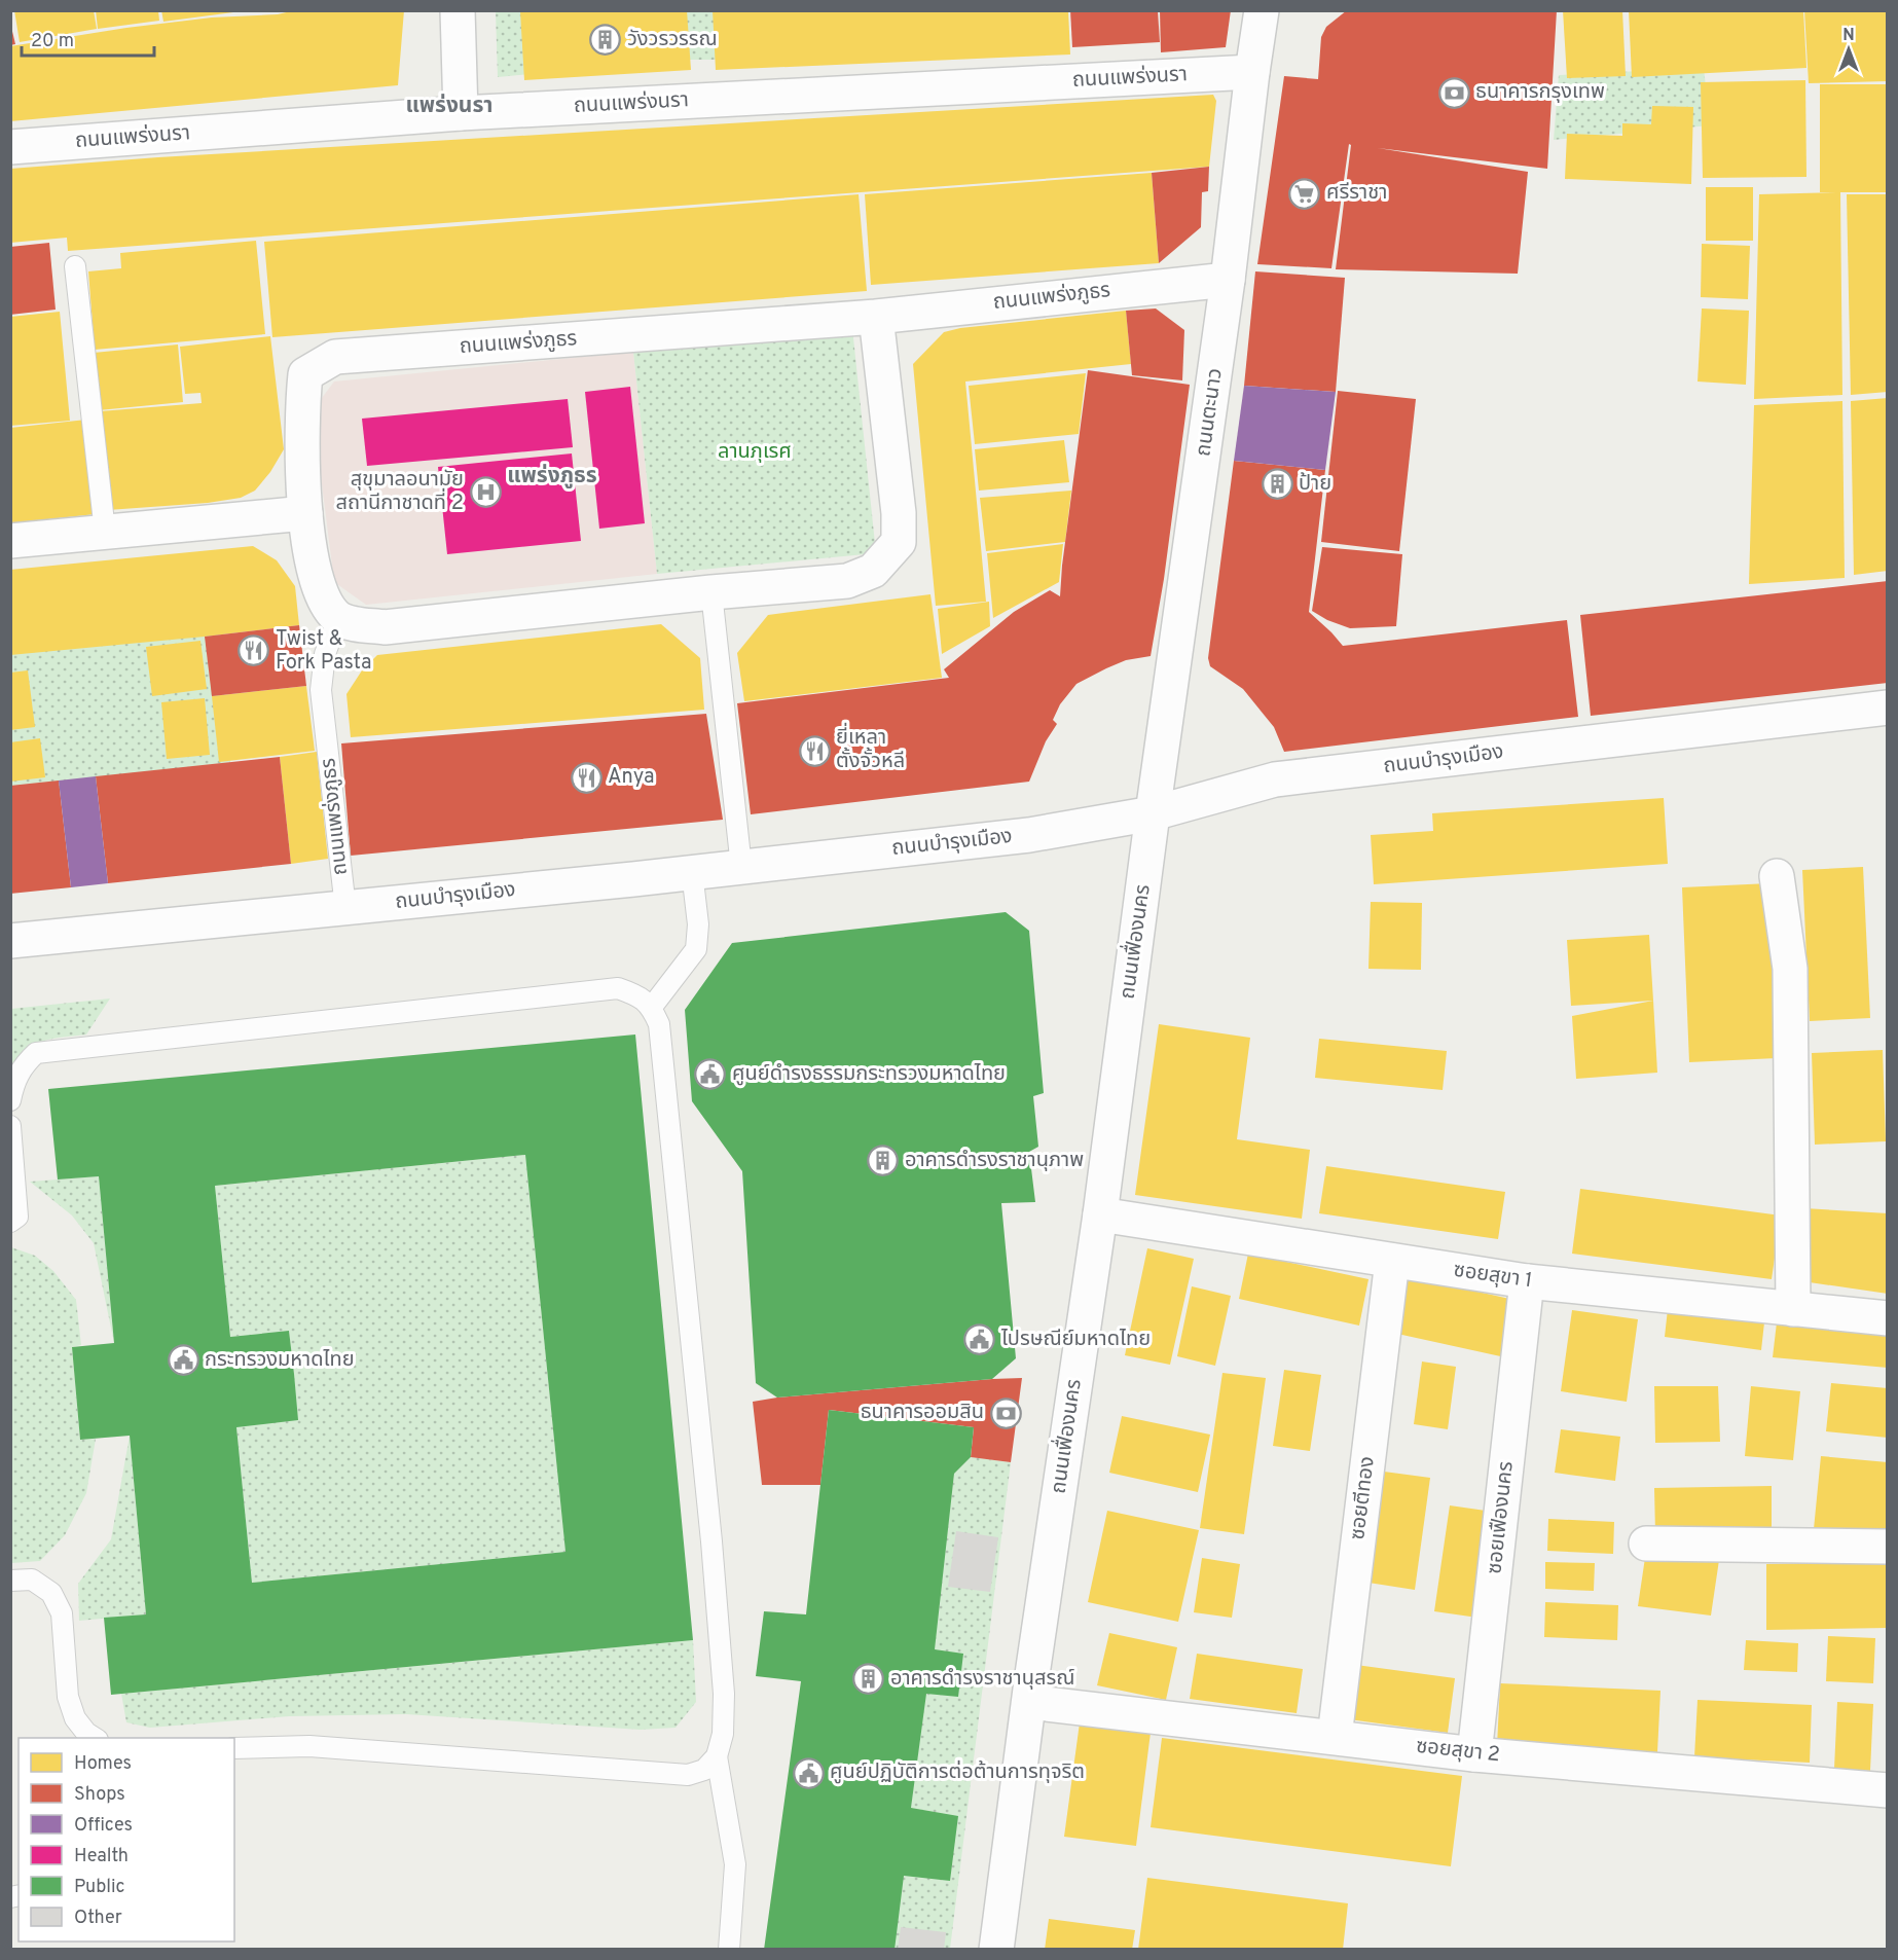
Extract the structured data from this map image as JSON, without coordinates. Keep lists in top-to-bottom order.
{
  "streets": {
    "street": [
      "ถนนแพร่งนรา",
      "ถนนแพร่งภูธร",
      "ถนนตะนาว",
      "ถนนบำรุงเมือง",
      "ถนนเฟื่องนคร",
      "ซอยสุขา 1",
      "ซอยตีทอง",
      "ซอยเฟืองนคร",
      "ซอยสุขา 2"
    ]
  },
  "crossings": [
    ["ถนนแพร่งนรา", "ถนนตะนาว"],
    ["ถนนแพร่งภูธร", "ถนนตะนาว"],
    ["ถนนแพร่งภูธร", "ถนนบำรุงเมือง"],
    ["ถนนตะนาว", "ถนนบำรุงเมือง"],
    ["ถนนตะนาว", "ถนนเฟื่องนคร"],
    ["ถนนบำรุงเมือง", "ถนนเฟื่องนคร"],
    ["ถนนเฟื่องนคร", "ซอยสุขา 1"],
    ["ถนนเฟื่องนคร", "ซอยสุขา 2"],
    ["ซอยสุขา 1", "ซอยตีทอง"],
    ["ซอยสุขา 1", "ซอยเฟืองนคร"],
    ["ซอยตีทอง", "ซอยสุขา 2"],
    ["ซอยเฟืองนคร", "ซอยสุขา 2"]
  ],
  "districts": ["แพร่งนรา", "แพร่งภูธร"],
  "parks": ["ลานภุเรศ"],
  "places": {
    "building": [
      "วังวรวรรณ",
      "ป้าย",
      "อาคารดำรงราชานุภาพ",
      "อาคารดำรงราชานุสรณ์"
    ],
    "bank": ["ธนาคารกรุงเทพ", "ธนาคารออมสิน"],
    "supermarket": ["ศรีราชา"],
    "hospital": ["สุขุมาลอนามัย สถานีกาชาดที่ 2"],
    "restaurant": ["Twist & Fork Pasta", "ยี่เหลา ตั้งจั้วหลี", "Anya"],
    "public building": [
      "ศูนย์ดำรงธรรมกระทรวงมหาดไทย",
      "ไปรษณีย์มหาดไทย",
      "กระทรวงมหาดไทย",
      "ศูนย์ปฏิบัติการต่อต้านการทุจริต"
    ]
  },
  "legend": [
    "Homes",
    "Shops",
    "Offices",
    "Health",
    "Public",
    "Other"
  ],
  "scale_bar": "20 m",
  "north": "top"
}
